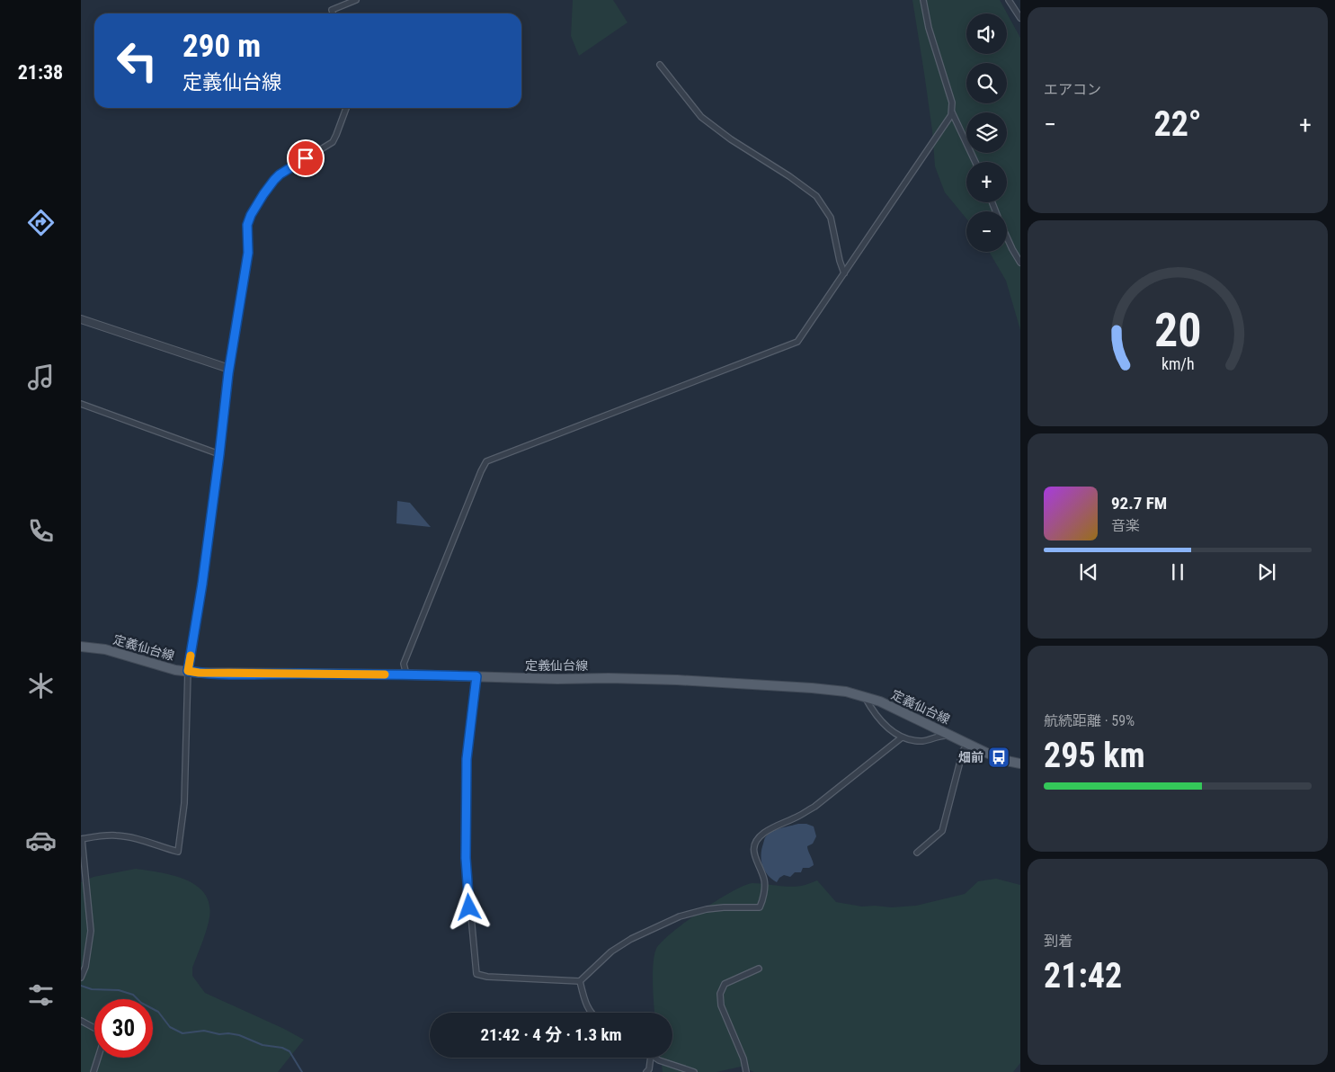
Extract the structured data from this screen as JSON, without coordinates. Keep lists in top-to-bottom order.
{
  "streets": {
    "main road": ["定義仙台線"]
  },
  "places": {
    "bus stop": ["畑前"]
  },
  "page": {
    "tabs": "21:38",
    "tile": [
      "エアコン",
      ["航続距離 · 59%", "295 km"],
      ["到着", "21:42"]
    ],
    "map_buttons": ["+", "−"],
    "turn": ["290 m", "定義仙台線"],
    "heat": ["−", "22°", "+"],
    "song": ["92.7 FM", "音楽"],
    "limit": "30",
    "trip": "21:42 · 4 分 · 1.3 km",
    "gauge": ["20", "km/h"]
  }
}
